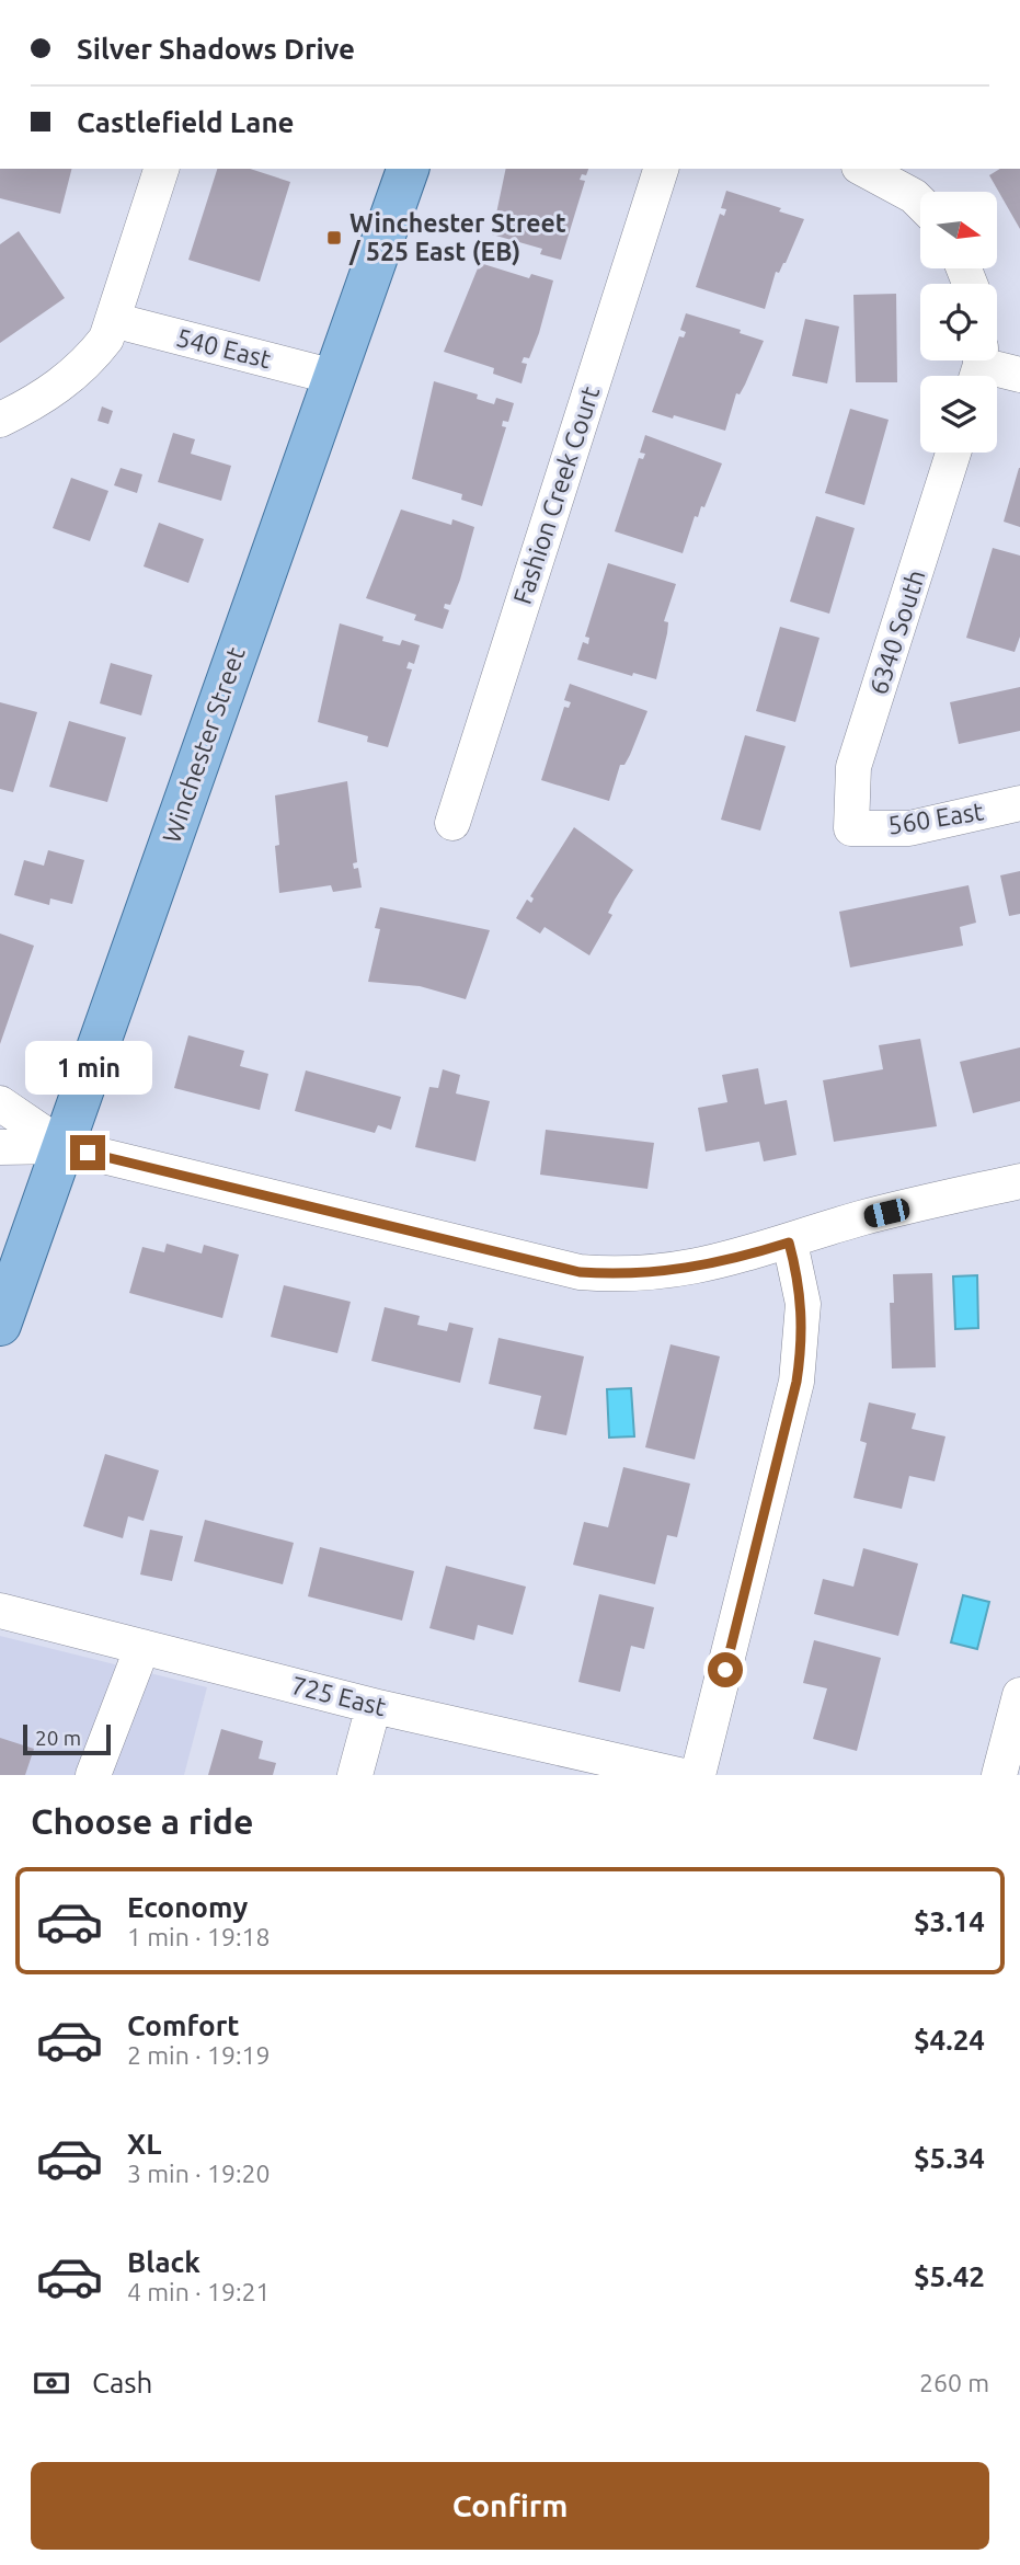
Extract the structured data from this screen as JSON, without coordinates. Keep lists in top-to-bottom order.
{
  "streets": {
    "main road": ["Winchester Street"],
    "street": [
      "540 East",
      "Fashion Creek Court",
      "6340 South",
      "560 East",
      "725 East"
    ]
  },
  "crossings": [
    ["540 East", "Winchester Street"],
    ["6340 South", "560 East"]
  ],
  "places": {
    "transit": ["Winchester Street / 525 East (EB)"]
  },
  "scale_bar": "20 m",
  "north": "right",
  "page": {
    "banner": ["Silver Shadows Drive", "Castlefield Lane"],
    "bubble": "1 min",
    "scale": "20 m",
    "heading": "Choose a ride",
    "list": [
      {
        "name": "Economy",
        "note": "1 min · 19:18",
        "value": "$3.14"
      },
      {
        "name": "Comfort",
        "note": "2 min · 19:19",
        "value": "$4.24"
      },
      {
        "name": "XL",
        "note": "3 min · 19:20",
        "value": "$5.34"
      },
      {
        "name": "Black",
        "note": "4 min · 19:21",
        "value": "$5.42"
      }
    ],
    "pay": ["Cash", "260 m"],
    "buttons": "Confirm"
  }
}
